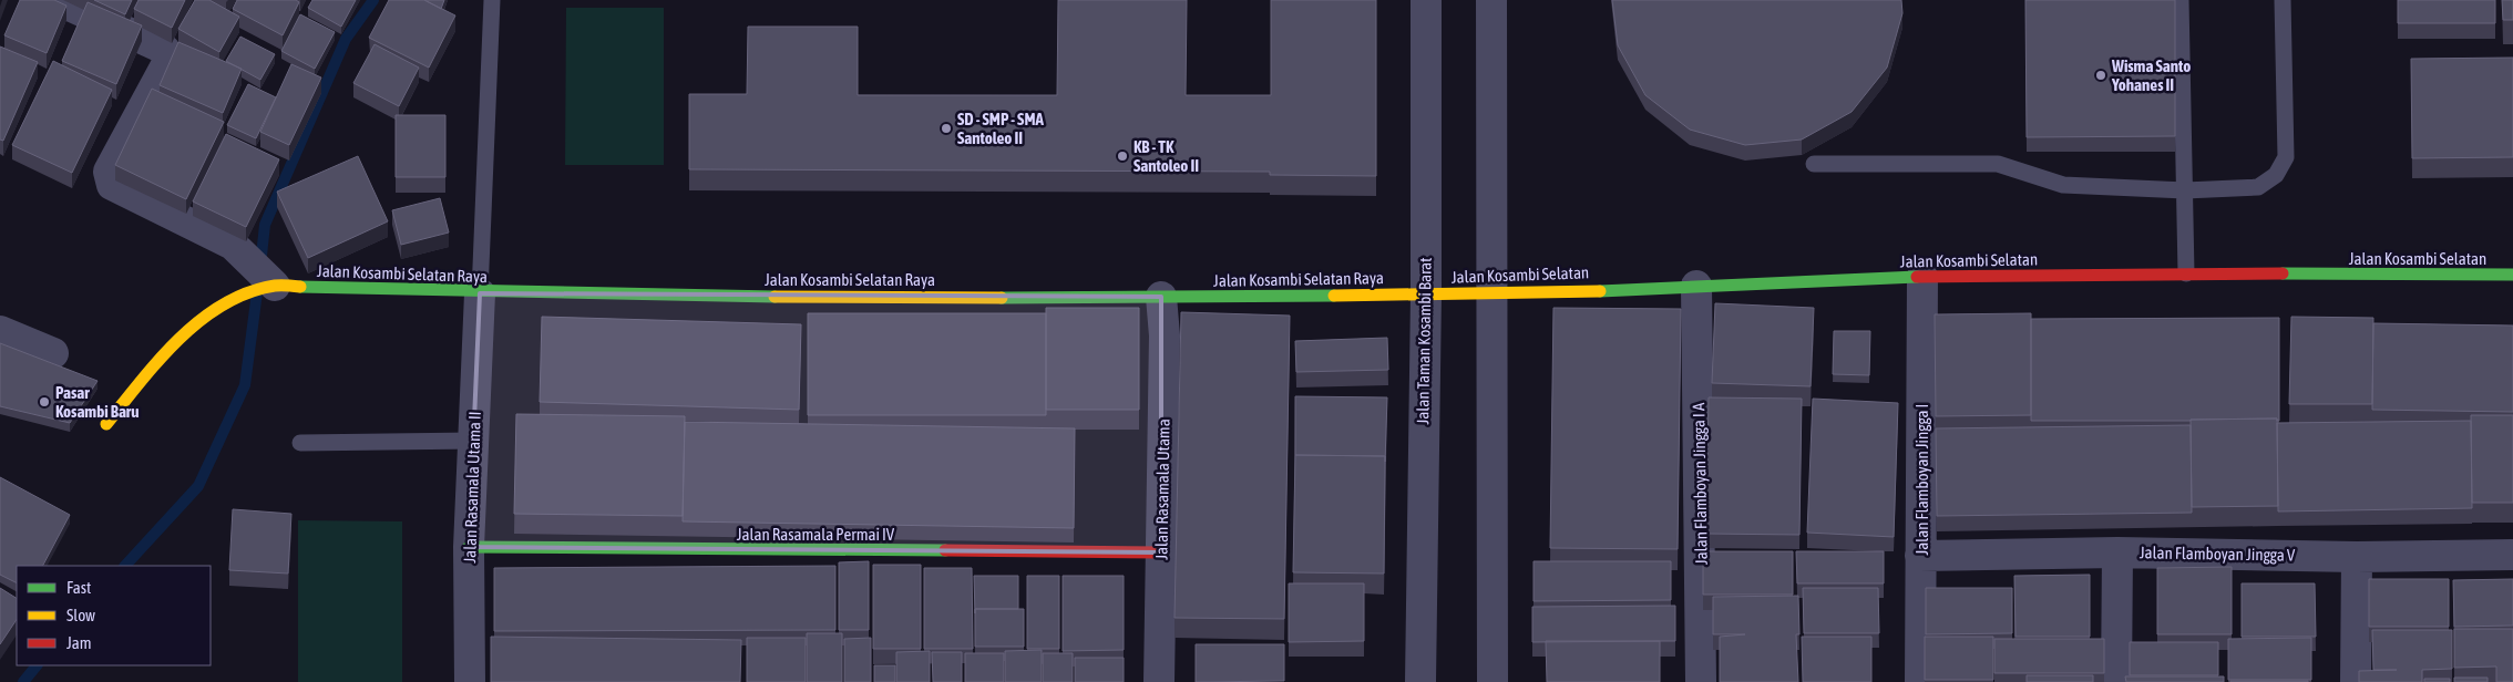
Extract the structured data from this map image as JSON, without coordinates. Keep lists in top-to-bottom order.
{
  "streets": {
    "street": [
      "Jalan Kosambi Selatan",
      "Jalan Kosambi Selatan Raya",
      "Jalan Taman Kosambi Barat",
      "Jalan Flamboyan Jingga I",
      "Jalan Flamboyan Jingga I A",
      "Jalan Rasamala Utama II",
      "Jalan Rasamala Utama",
      "Jalan Rasamala Permai IV",
      "Jalan Flamboyan Jingga V"
    ]
  },
  "crossings": [
    ["Jalan Kosambi Selatan", "Jalan Kosambi Selatan Raya"],
    ["Jalan Kosambi Selatan", "Jalan Taman Kosambi Barat"],
    ["Jalan Kosambi Selatan", "Jalan Flamboyan Jingga I"],
    ["Jalan Kosambi Selatan", "Jalan Flamboyan Jingga I A"],
    ["Jalan Kosambi Selatan Raya", "Jalan Taman Kosambi Barat"],
    ["Jalan Kosambi Selatan Raya", "Jalan Rasamala Utama II"],
    ["Jalan Kosambi Selatan Raya", "Jalan Rasamala Utama"],
    ["Jalan Flamboyan Jingga I", "Jalan Flamboyan Jingga V"],
    ["Jalan Rasamala Utama II", "Jalan Rasamala Permai IV"],
    ["Jalan Rasamala Utama", "Jalan Rasamala Permai IV"]
  ],
  "places": [
    "Wisma Santo Yohanes II",
    "SD - SMP - SMA Santoleo II",
    "KB - TK Santoleo II",
    "Pasar Kosambi Baru"
  ],
  "legend": ["Fast", "Slow", "Jam"]
}
